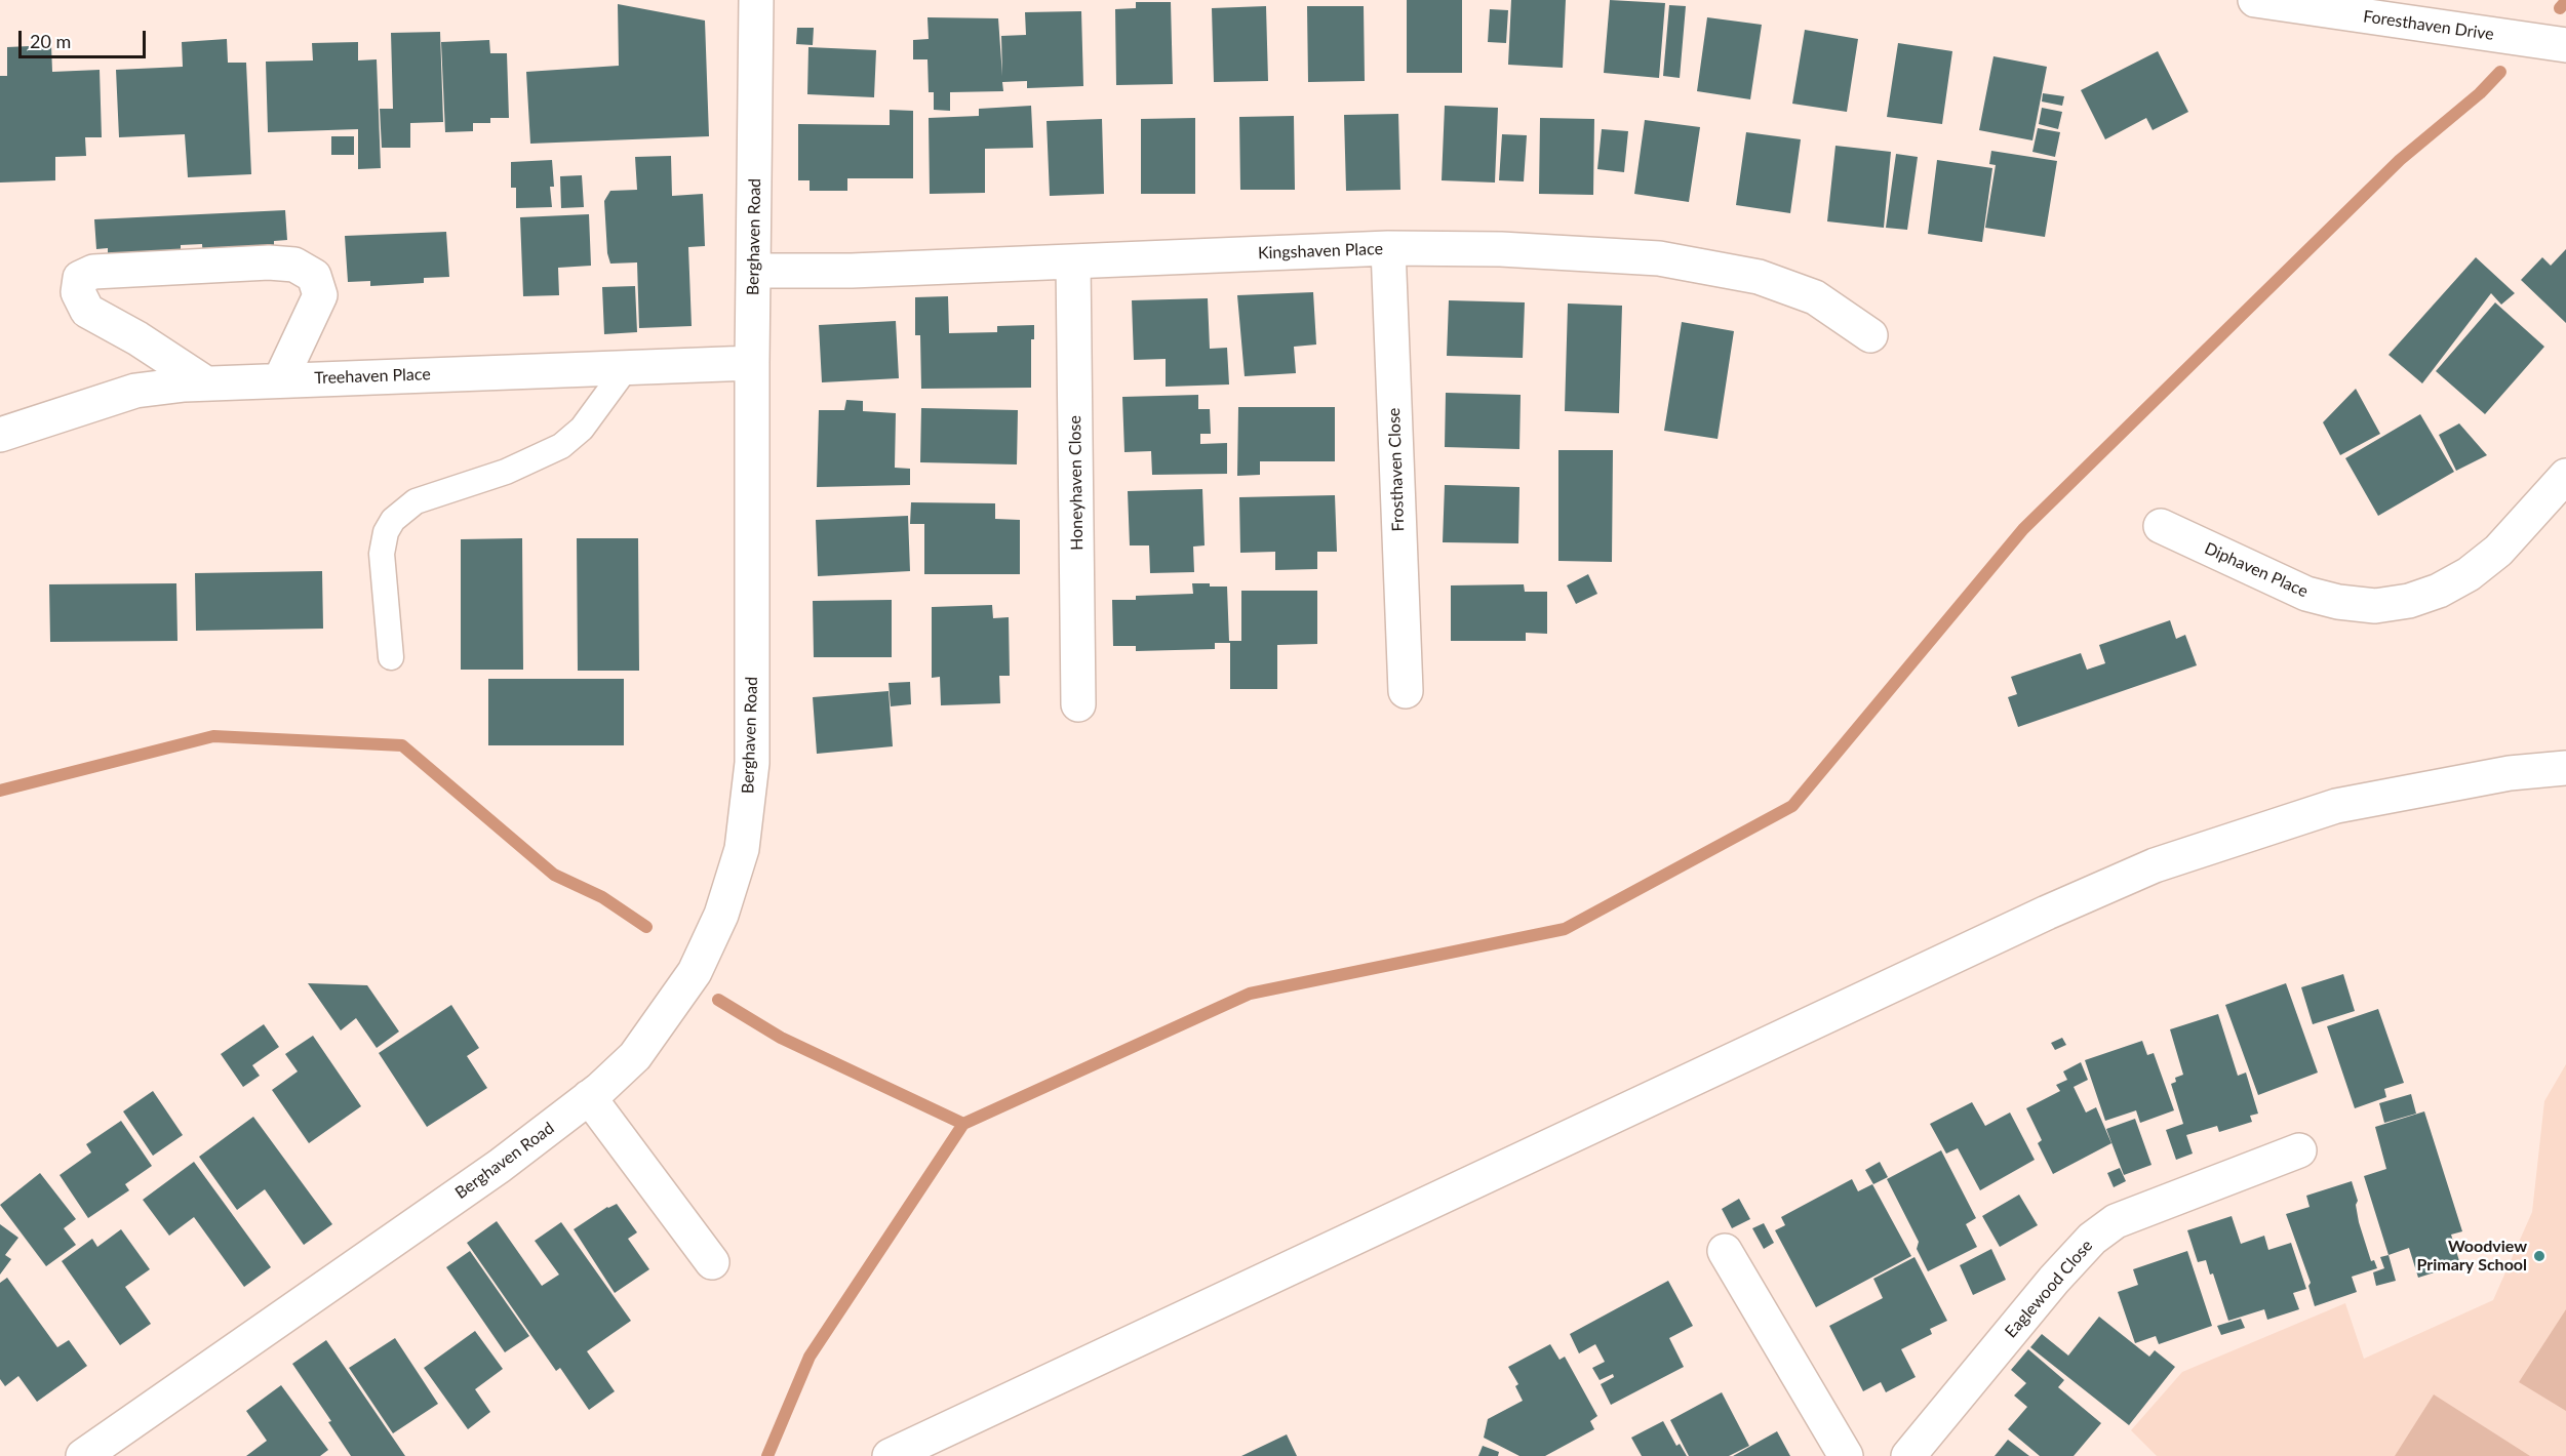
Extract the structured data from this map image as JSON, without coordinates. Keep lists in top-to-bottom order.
{
  "streets": {
    "street": [
      "Foresthaven Drive",
      "Berghaven Road",
      "Kingshaven Place",
      "Treehaven Place",
      "Frosthaven Close",
      "Honeyhaven Close",
      "Diphaven Place",
      "Eaglewood Close"
    ]
  },
  "crossings": [
    ["Berghaven Road", "Kingshaven Place"],
    ["Berghaven Road", "Treehaven Place"],
    ["Kingshaven Place", "Frosthaven Close"],
    ["Kingshaven Place", "Honeyhaven Close"]
  ],
  "places": ["Woodview Primary School"],
  "scale_bar": "20 m"
}
